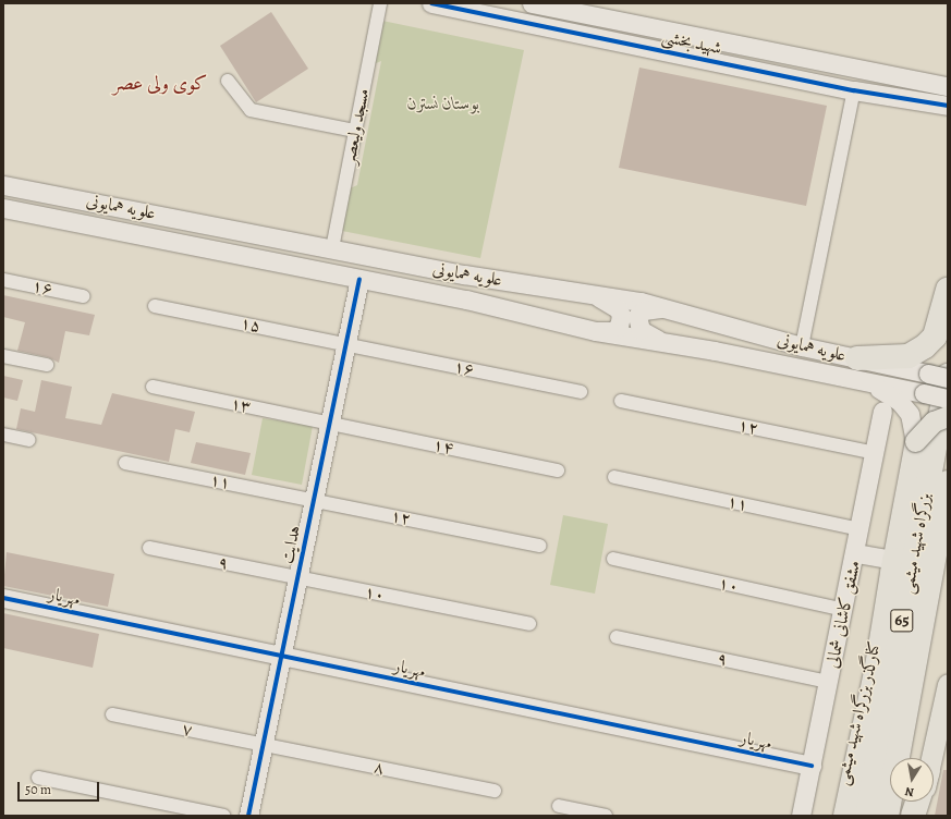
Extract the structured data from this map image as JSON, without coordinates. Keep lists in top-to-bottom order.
{
  "streets": {
    "highway": ["بزرگراه شهید میثمی", "65"],
    "main road": ["کنارگذر بزرگراه شهید میثمی"],
    "street": [
      "شهید بخشی",
      "مسجد ولیعصر",
      "علویه همایونی",
      "۱۶",
      "۱۵",
      "۱۳",
      "۱۲",
      "۱۴",
      "۱۱",
      "هدایت",
      "۹",
      "۱۰",
      "مهریار",
      "مشفق کاشانی شمالی",
      "۷",
      "۸"
    ]
  },
  "crossings": [
    ["مسجد ولیعصر", "علویه همایونی"],
    ["علویه همایونی", "بزرگراه شهید میثمی"],
    ["علویه همایونی", "هدایت"],
    ["۱۶", "۱۵"],
    ["۱۶", "هدایت"],
    ["۱۵", "هدایت"],
    ["۱۳", "۱۴"],
    ["۱۳", "هدایت"],
    ["۱۲", "۱۱"],
    ["۱۲", "هدایت"],
    ["۱۲", "مشفق کاشانی شمالی"],
    ["۱۴", "هدایت"],
    ["۱۱", "هدایت"],
    ["۱۱", "مشفق کاشانی شمالی"],
    ["هدایت", "۹"],
    ["هدایت", "۱۰"],
    ["هدایت", "مهریار"],
    ["هدایت", "۷"],
    ["هدایت", "۸"],
    ["۹", "۱۰"],
    ["۹", "مشفق کاشانی شمالی"],
    ["۱۰", "مشفق کاشانی شمالی"],
    ["مهریار", "مشفق کاشانی شمالی"],
    ["۷", "۸"]
  ],
  "districts": ["کوی ولی عصر"],
  "parks": ["بوستان نسترن"],
  "scale_bar": "50 m",
  "north": "bottom"
}
